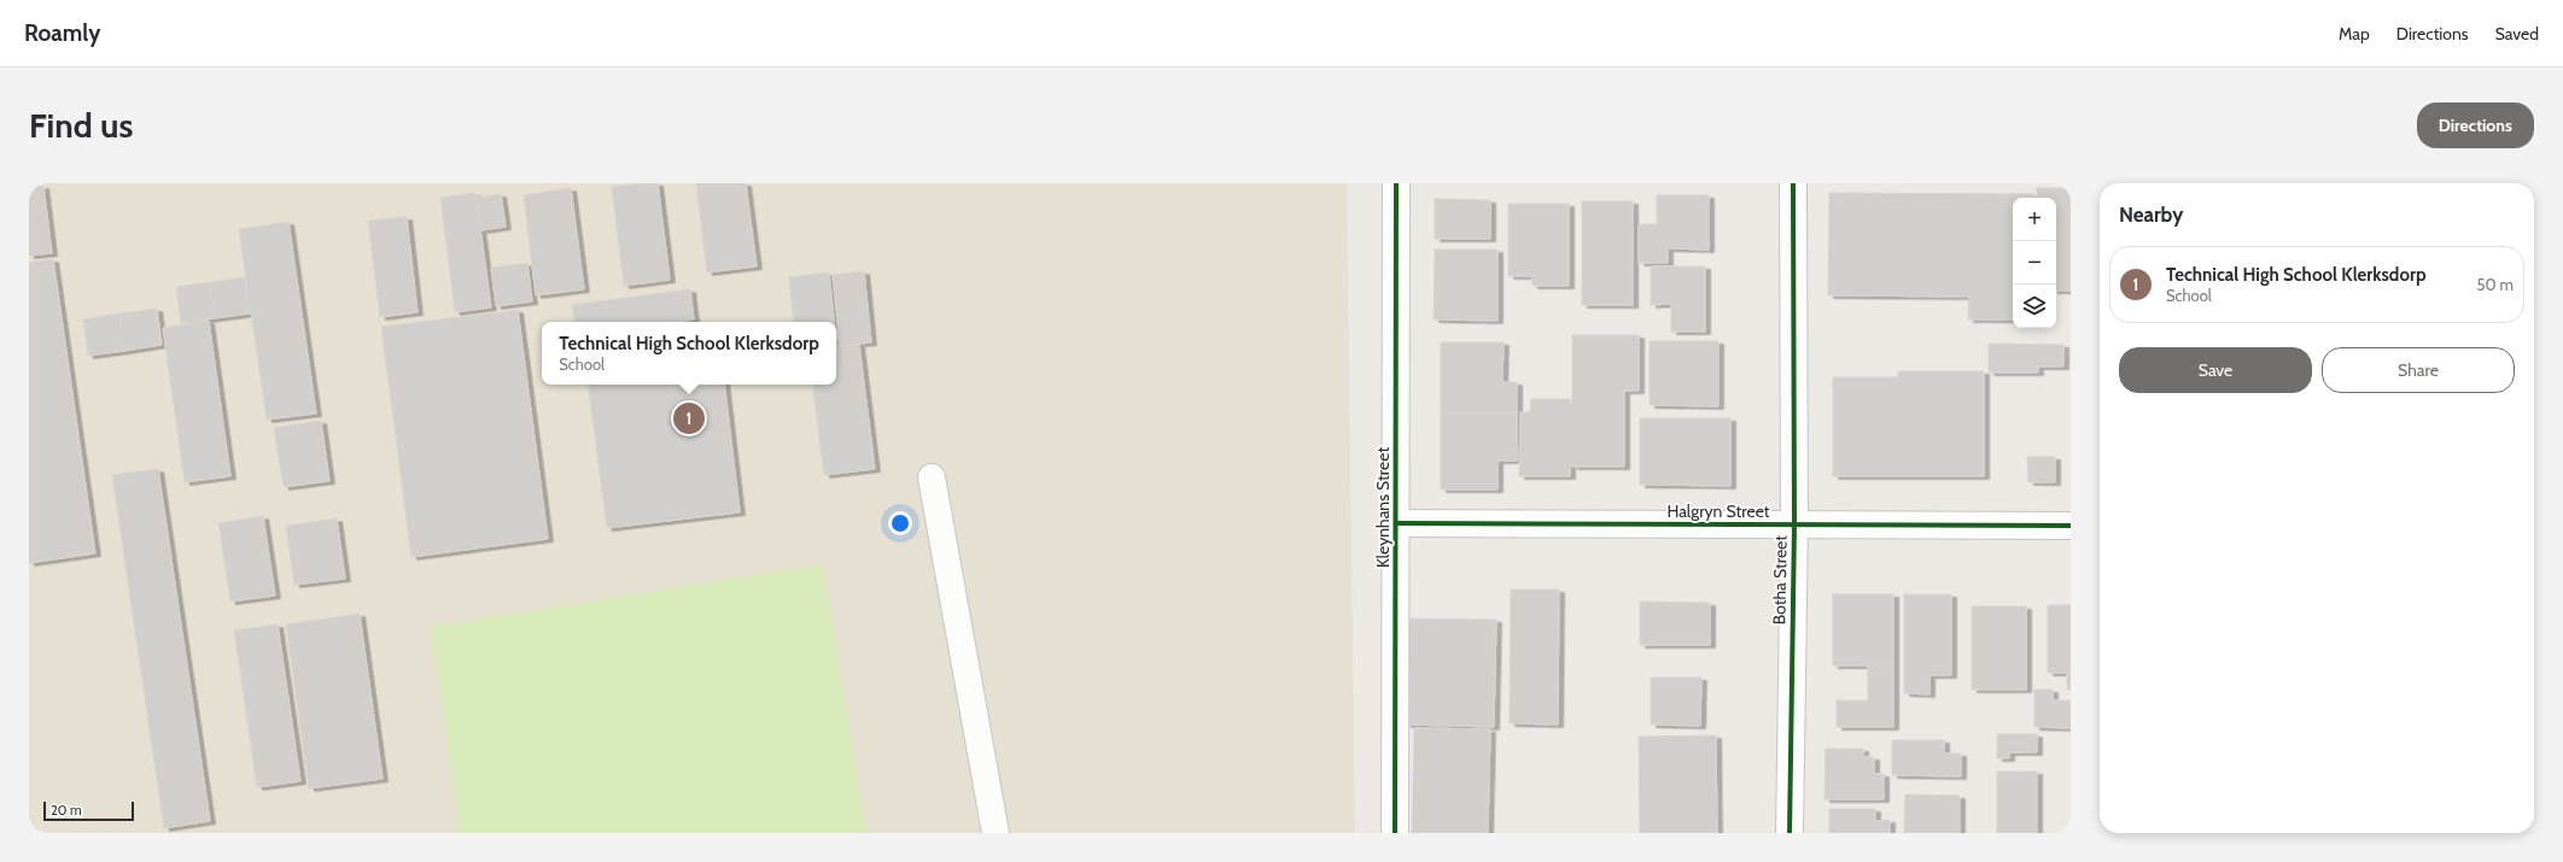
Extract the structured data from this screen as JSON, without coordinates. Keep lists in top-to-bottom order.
{
  "streets": {
    "street": ["Kleynhans Street", "Halgryn Street", "Botha Street"]
  },
  "crossings": [
    ["Kleynhans Street", "Halgryn Street"],
    ["Halgryn Street", "Botha Street"]
  ],
  "scale_bar": "20 m",
  "page": {
    "header": "Roamly",
    "nav": ["Map", "Directions", "Saved"],
    "buttons": [
      "Directions",
      ["Save", "Share"]
    ],
    "title": "Find us",
    "heading": "Nearby",
    "map_buttons": ["+", "−"],
    "list": [
      {
        "mark": "1",
        "name": "Technical High School Klerksdorp",
        "note": "School",
        "value": "50 m"
      }
    ],
    "popup": ["Technical High School Klerksdorp", "School"],
    "pins": "1",
    "scale": "20 m"
  }
}
